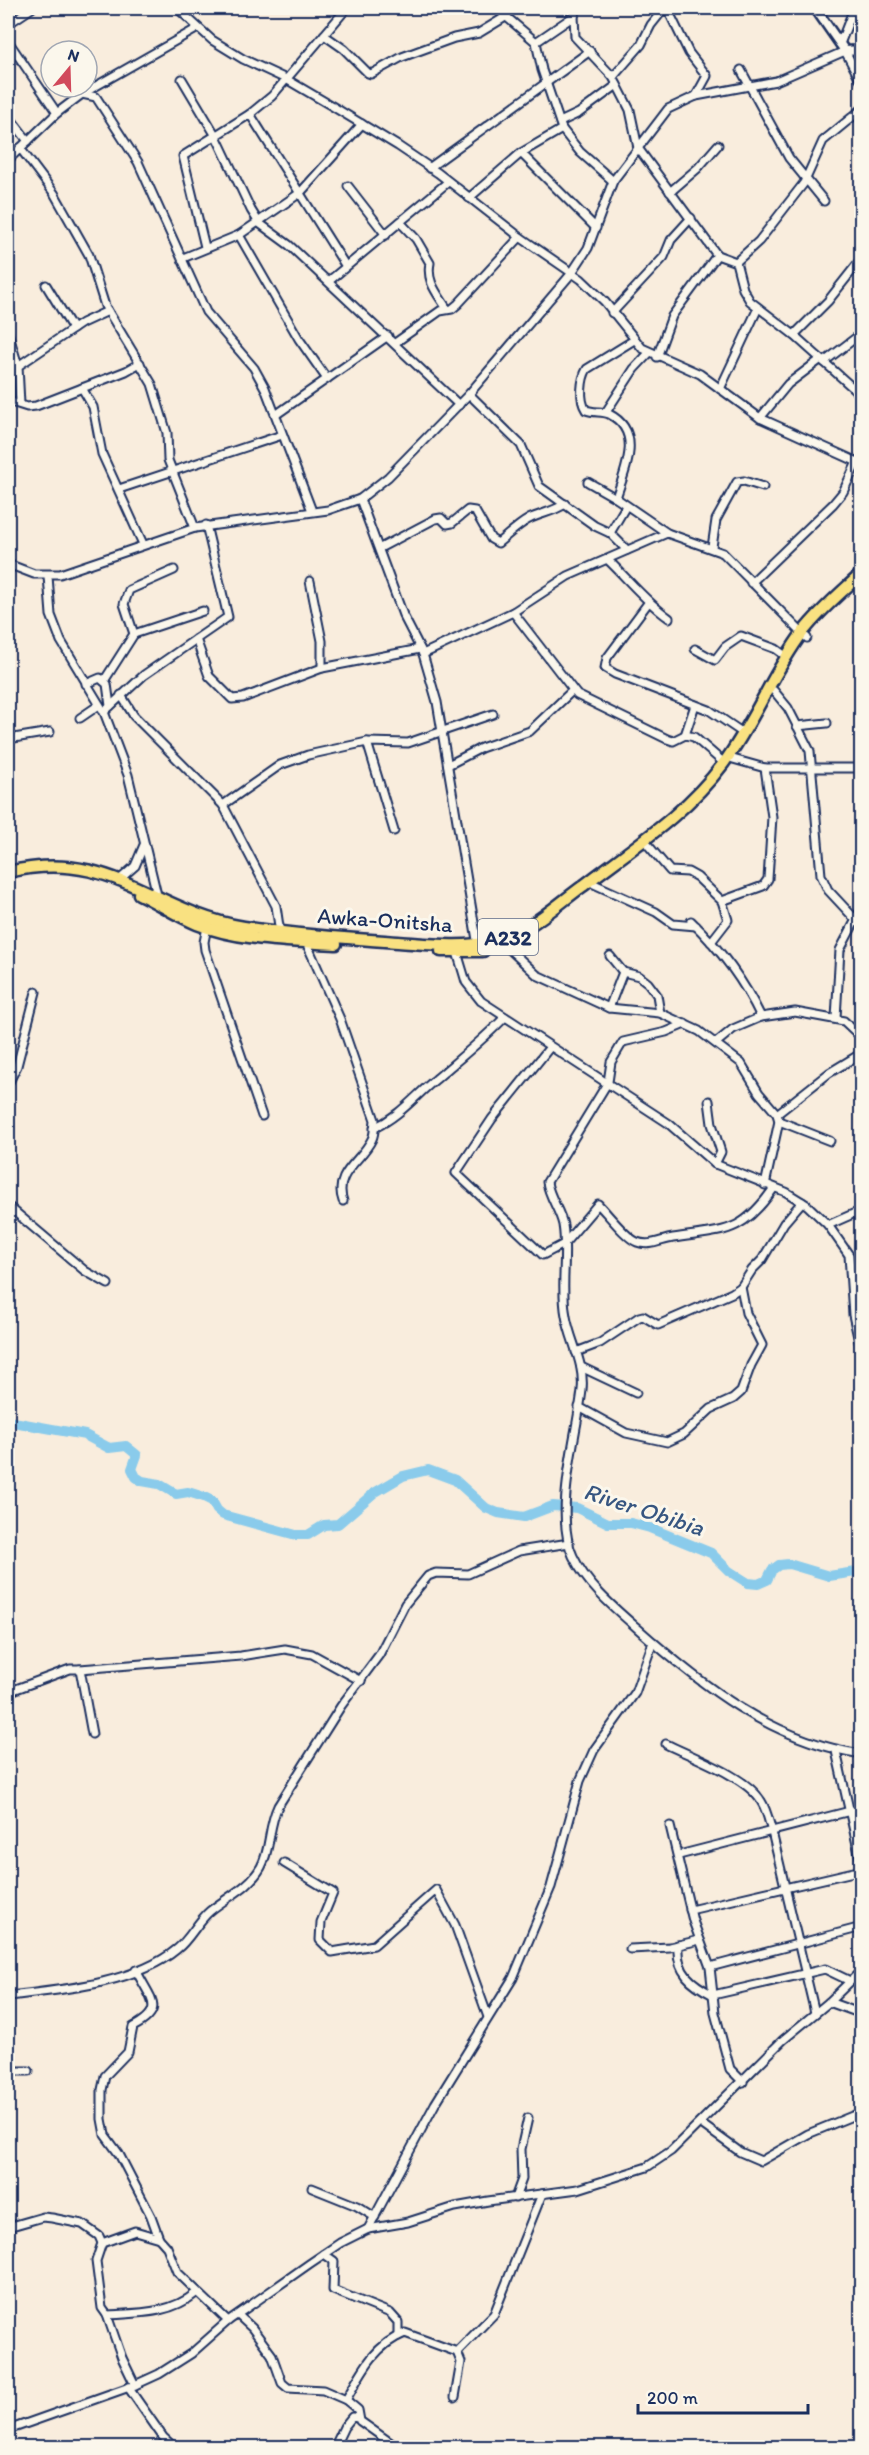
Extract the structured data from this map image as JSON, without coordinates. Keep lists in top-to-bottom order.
{
  "streets": {
    "main road": ["Awka-Onitsha", "A232"]
  },
  "water": ["River Obibia"],
  "scale_bar": "200 m",
  "north": "top"
}
